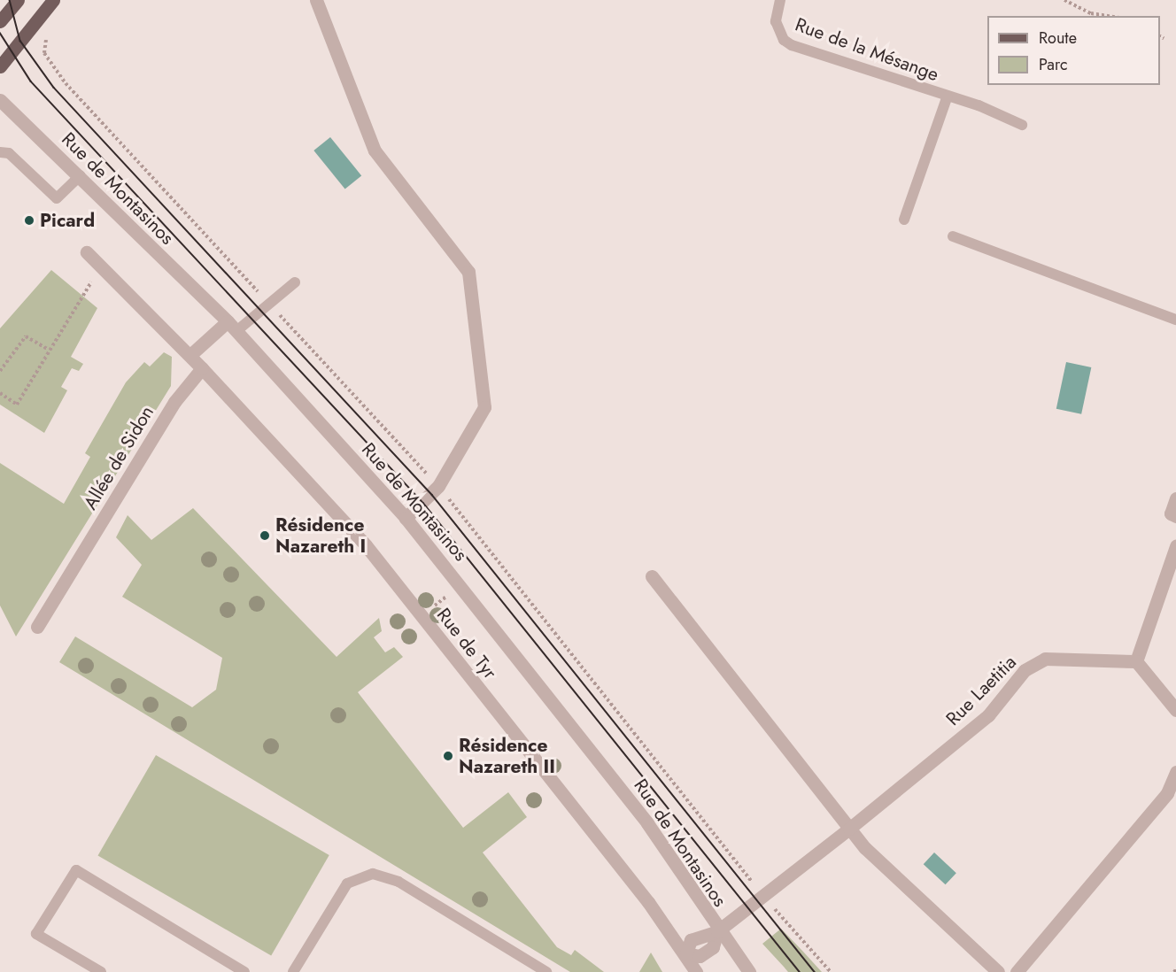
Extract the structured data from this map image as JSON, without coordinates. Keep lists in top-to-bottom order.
{
  "streets": {
    "street": [
      "Rue de Montasinos",
      "Allée de Sidon",
      "Rue de Tyr",
      "Rue Laetitia"
    ],
    "lane": ["Rue de la Mésange"]
  },
  "crossings": [
    ["Rue de Montasinos", "Rue Laetitia"],
    ["Allée de Sidon", "Rue de Tyr"]
  ],
  "places": ["Picard", "Résidence Nazareth I", "Résidence Nazareth II"],
  "legend": ["Route", "Parc"]
}
